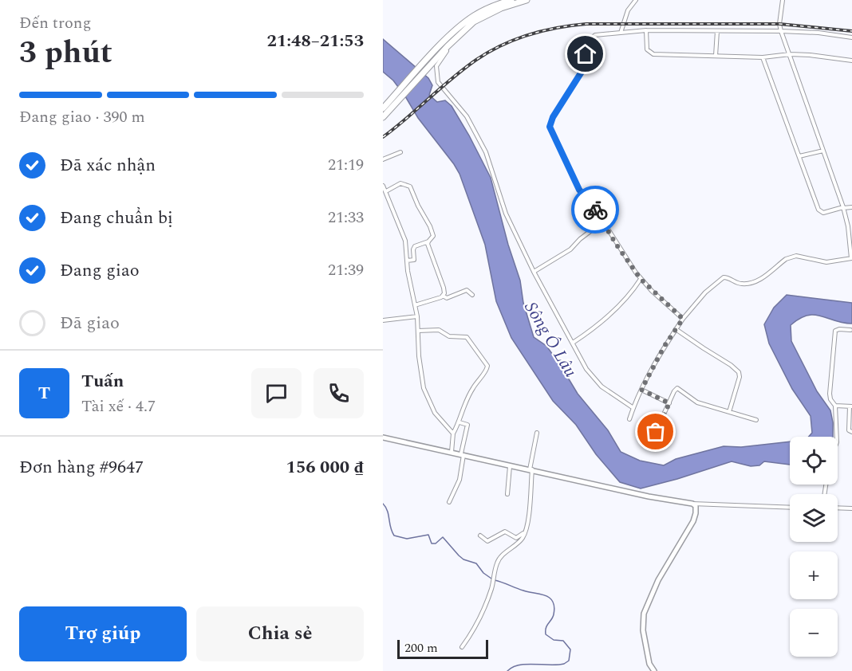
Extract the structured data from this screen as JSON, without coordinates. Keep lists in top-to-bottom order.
{
  "water": ["Sông Ô Lâu"],
  "scale_bar": "200 m",
  "page": {
    "heading": ["3 phút", "Đến trong", "21:48–21:53"],
    "panel": [
      "Tuấn",
      "Tài xế · 4.7",
      "Đơn hàng #9647",
      "156 000 ₫"
    ],
    "bar": "Đang giao · 390 m",
    "list": [
      ["Đã xác nhận", "21:19"],
      ["Đang chuẩn bị", "21:33"],
      ["Đang giao", "21:39"],
      "Đã giao"
    ],
    "round": "T",
    "map_buttons": ["+", "−"],
    "buttons": ["Trợ giúp", "Chia sẻ"],
    "scale": "200 m"
  }
}
